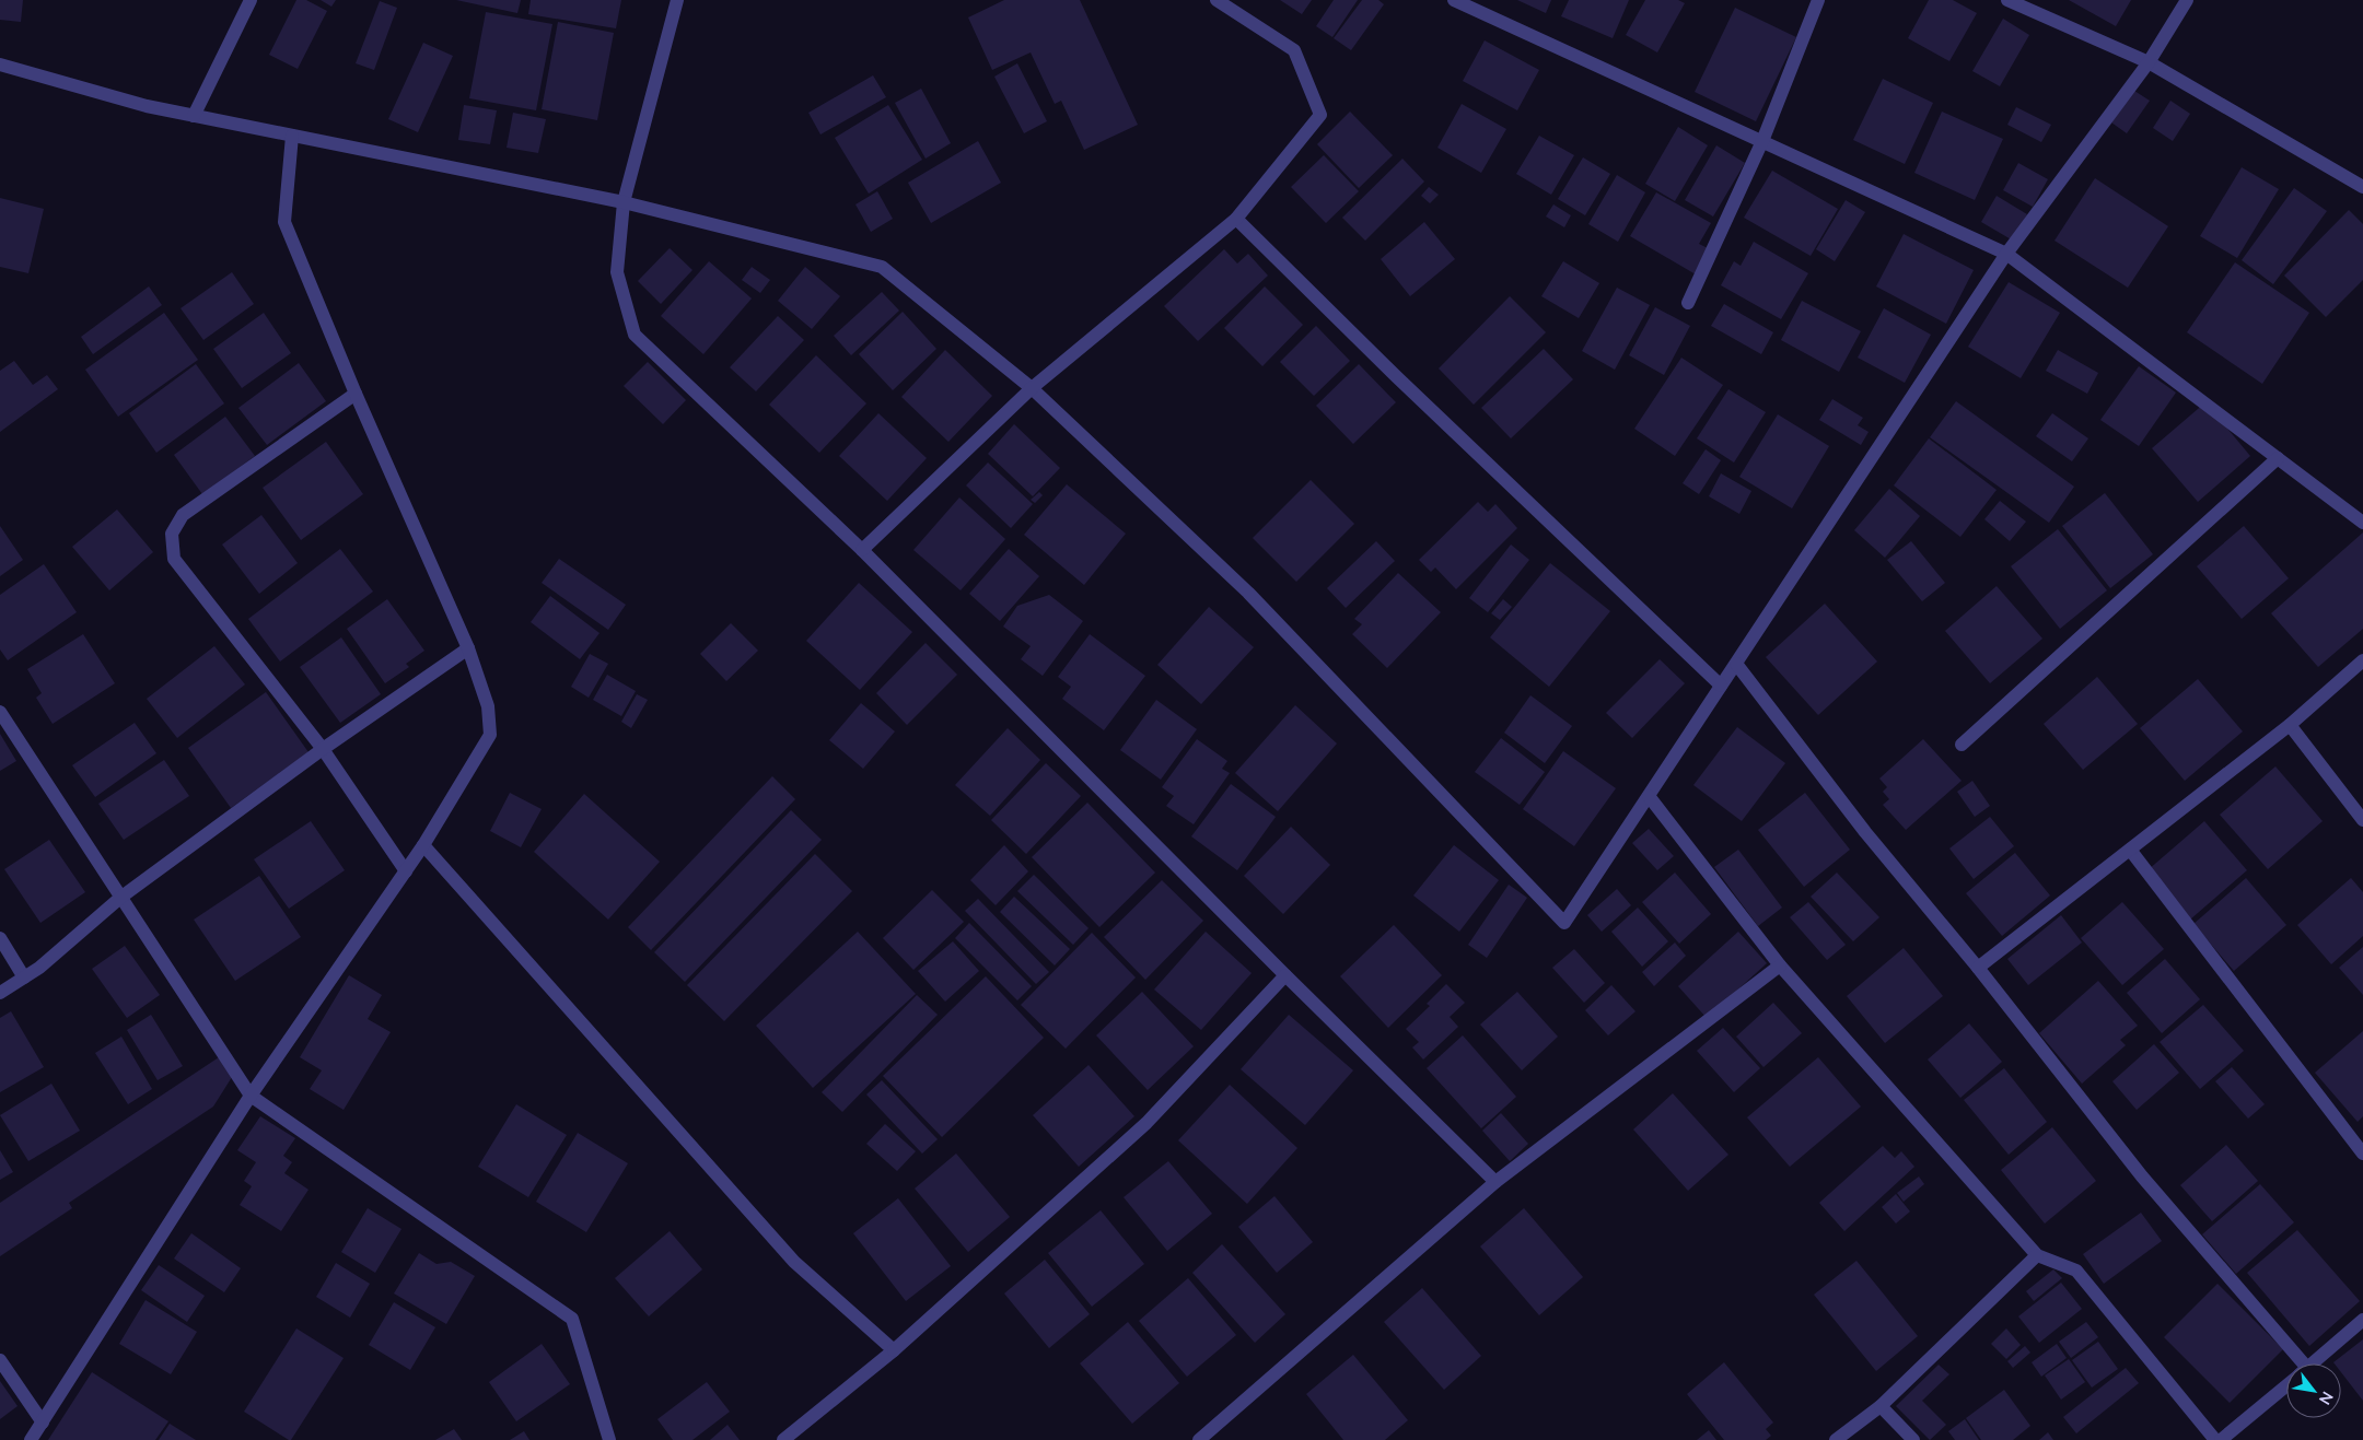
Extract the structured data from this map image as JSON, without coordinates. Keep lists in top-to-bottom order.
{
  "north": "bottom right"
}
